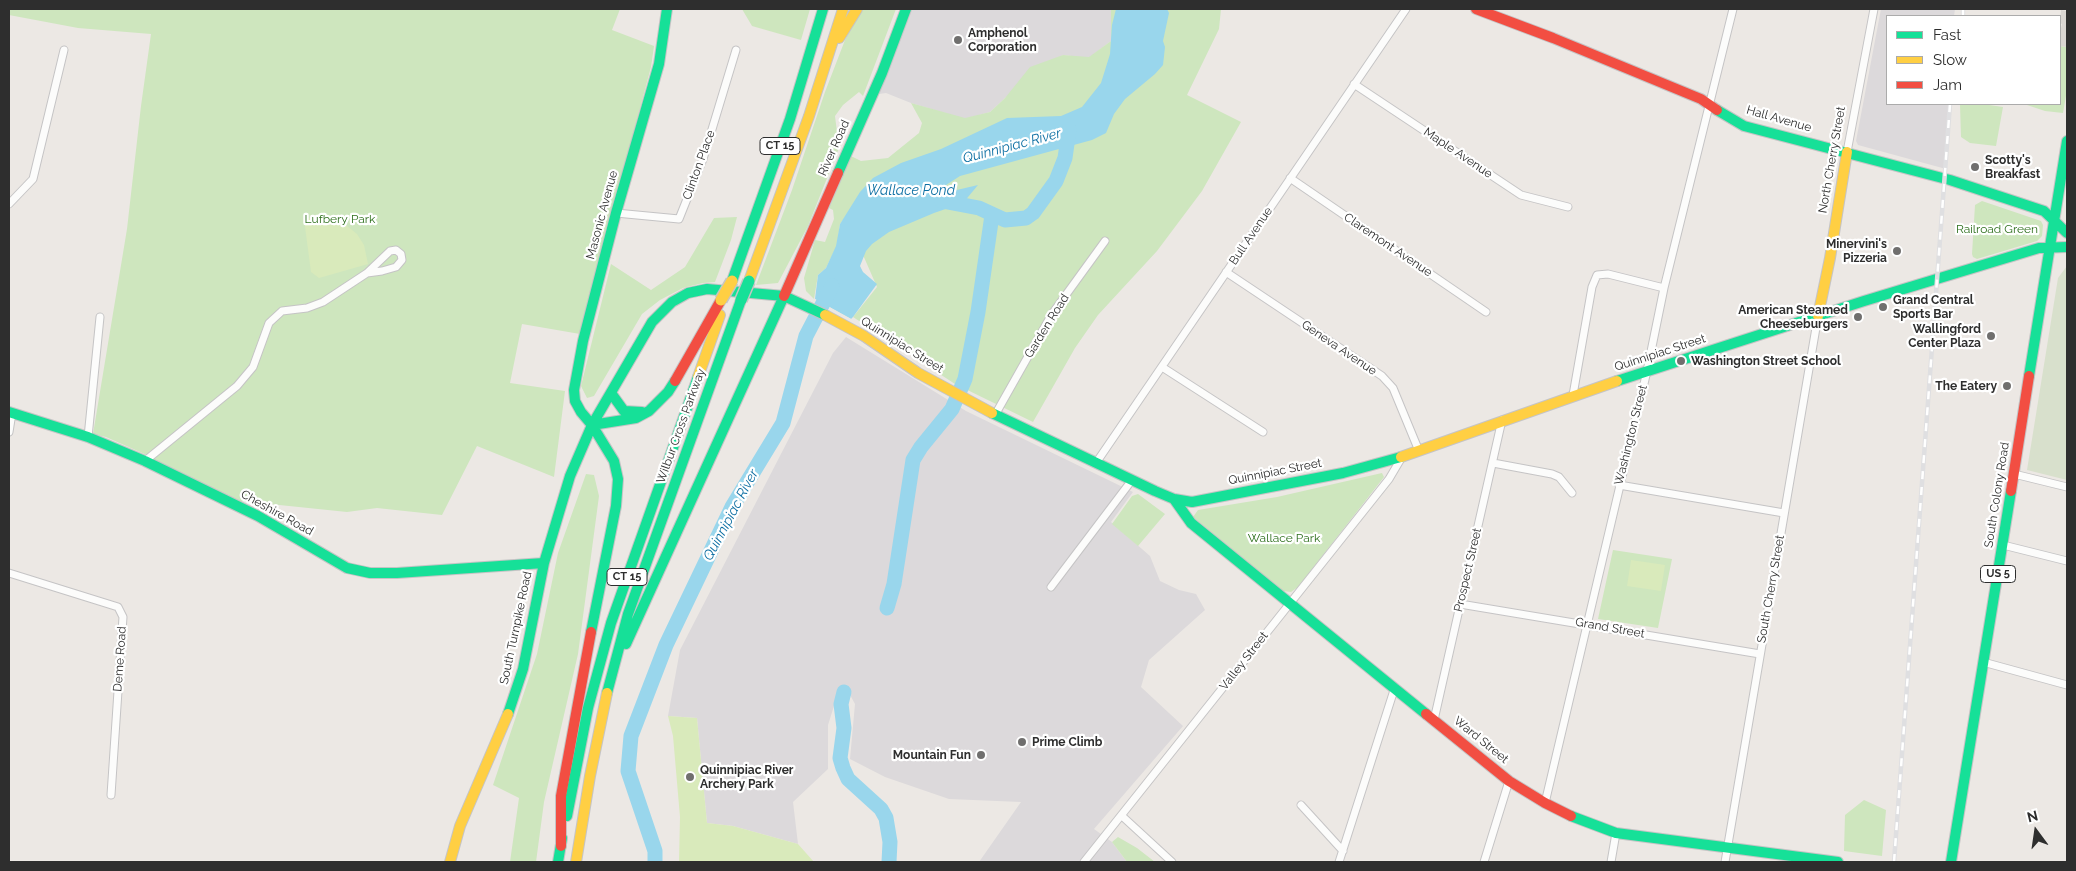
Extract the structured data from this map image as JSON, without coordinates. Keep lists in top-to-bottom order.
{
  "streets": {
    "main road": [
      "Hall Avenue",
      "CT 15",
      "River Road",
      "North Cherry Street",
      "Masonic Avenue",
      "Quinnipiac Street",
      "Wilbur Cross Parkway",
      "South Colony Road",
      "Cheshire Road",
      "US 5",
      "South Turnpike Road",
      "Ward Street"
    ],
    "street": [
      "Maple Avenue",
      "Clinton Place",
      "Bull Avenue",
      "Claremont Avenue",
      "Garden Road",
      "Geneva Avenue",
      "Washington Street",
      "Prospect Street",
      "South Cherry Street",
      "Grand Street",
      "Deme Road",
      "Valley Street"
    ]
  },
  "crossings": [
    ["Hall Avenue", "North Cherry Street"],
    ["Hall Avenue", "Washington Street"],
    ["Hall Avenue", "South Colony Road"],
    ["Hall Avenue", "US 5"],
    ["River Road", "Quinnipiac Street"],
    ["River Road", "Wilbur Cross Parkway"],
    ["Maple Avenue", "Bull Avenue"],
    ["North Cherry Street", "Quinnipiac Street"],
    ["North Cherry Street", "South Cherry Street"],
    ["Clinton Place", "Masonic Avenue"],
    ["Masonic Avenue", "Quinnipiac Street"],
    ["Masonic Avenue", "Wilbur Cross Parkway"],
    ["Masonic Avenue", "South Turnpike Road"],
    ["Bull Avenue", "Claremont Avenue"],
    ["Bull Avenue", "Quinnipiac Street"],
    ["Bull Avenue", "Geneva Avenue"],
    ["Garden Road", "Quinnipiac Street"],
    ["Quinnipiac Street", "Geneva Avenue"],
    ["Quinnipiac Street", "Washington Street"],
    ["Quinnipiac Street", "South Colony Road"],
    ["Quinnipiac Street", "Prospect Street"],
    ["Quinnipiac Street", "South Cherry Street"],
    ["Quinnipiac Street", "South Turnpike Road"],
    ["Quinnipiac Street", "Valley Street"],
    ["Quinnipiac Street", "Ward Street"],
    ["Washington Street", "Grand Street"],
    ["Washington Street", "Ward Street"],
    ["South Colony Road", "US 5"],
    ["Cheshire Road", "South Turnpike Road"],
    ["Prospect Street", "Grand Street"],
    ["Prospect Street", "Ward Street"],
    ["South Cherry Street", "Grand Street"],
    ["South Cherry Street", "Ward Street"],
    ["Valley Street", "Ward Street"]
  ],
  "water": ["Quinnipiac River", "Wallace Pond"],
  "parks": ["Lufbery Park", "Railroad Green", "Wallace Park"],
  "places": [
    "Amphenol Corporation",
    "Scotty's Breakfast",
    "Minervini's Pizzeria",
    "Grand Central Sports Bar",
    "American Steamed Cheeseburgers",
    "Wallingford Center Plaza",
    "Washington Street School",
    "The Eatery",
    "Prime Climb",
    "Mountain Fun",
    "Quinnipiac River Archery Park"
  ],
  "legend": ["Fast", "Slow", "Jam"],
  "north": "top"
}
